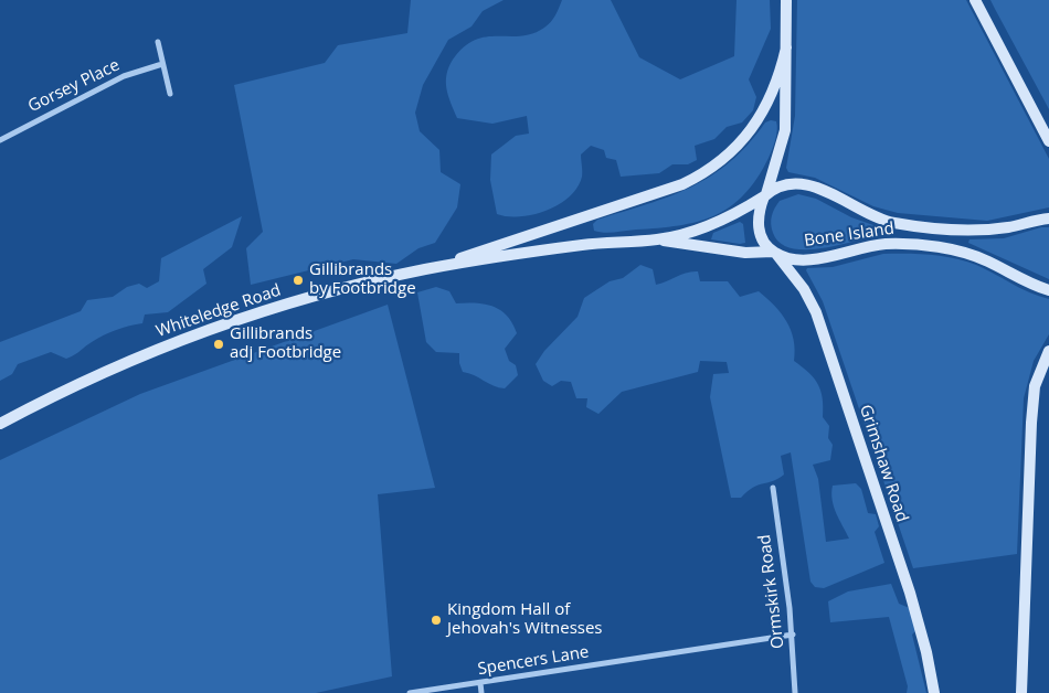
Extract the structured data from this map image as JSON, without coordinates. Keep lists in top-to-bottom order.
{
  "streets": {
    "main road": ["Bone Island", "Whiteledge Road", "Grimshaw Road"],
    "street": ["Gorsey Place", "Ormskirk Road", "Spencers Lane"]
  },
  "crossings": [
    ["Bone Island", "Whiteledge Road"],
    ["Bone Island", "Grimshaw Road"],
    ["Whiteledge Road", "Grimshaw Road"],
    ["Ormskirk Road", "Spencers Lane"]
  ],
  "places": ["Gillibrands by Footbridge", "Gillibrands adj Footbridge", "Kingdom Hall of Jehovah's Witnesses"]
}
